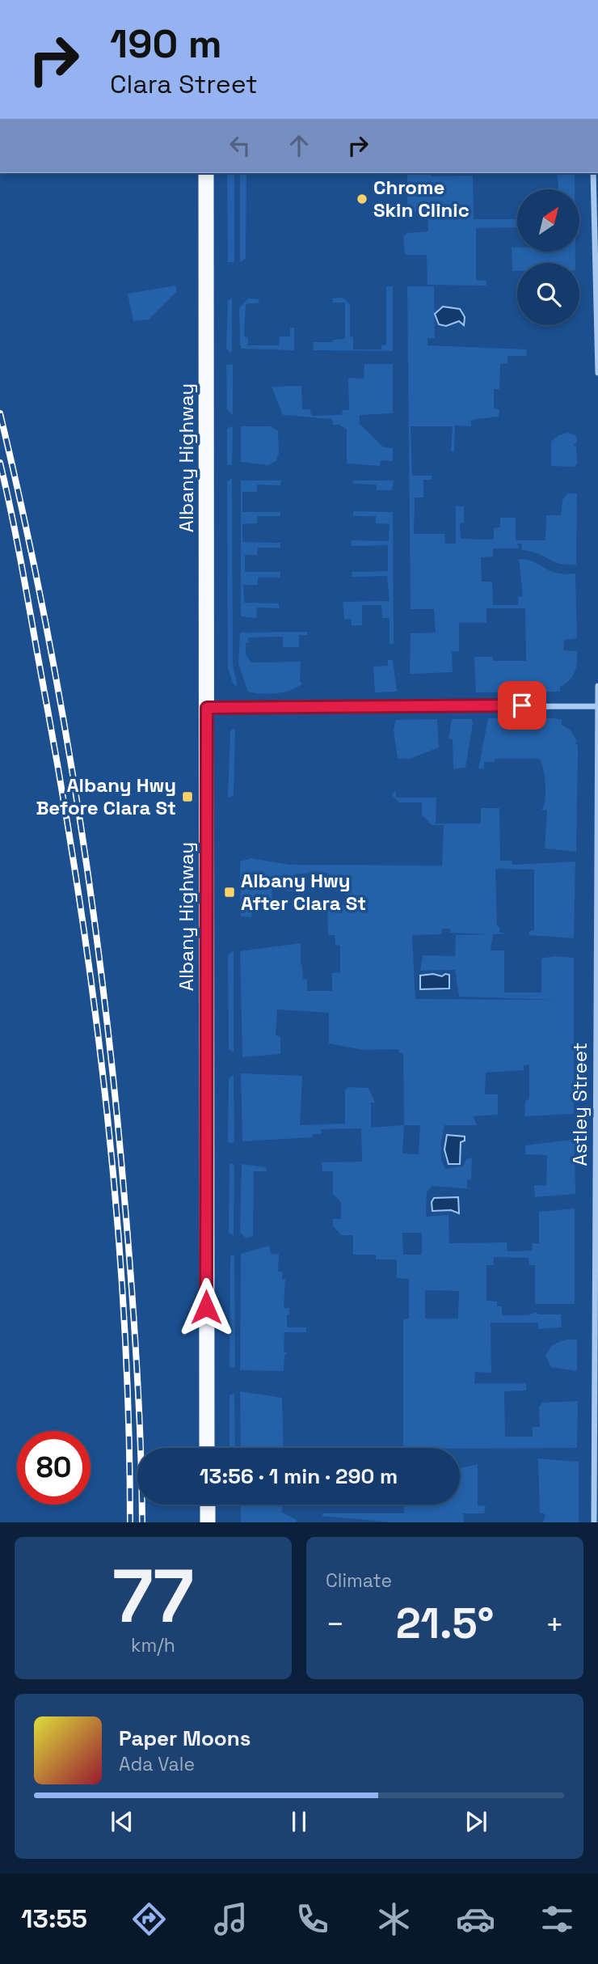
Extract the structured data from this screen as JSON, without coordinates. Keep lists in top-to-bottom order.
{
  "streets": {
    "highway": ["Albany Highway"],
    "street": ["Astley Street"]
  },
  "places": {
    "other": ["Chrome Skin Clinic"],
    "transit": ["Albany Hwy Before Clara St", "Albany Hwy After Clara St"]
  },
  "north": "top right",
  "page": {
    "turn": ["190 m", "Clara Street"],
    "limit": "80",
    "trip": "13:56 · 1 min · 290 m",
    "tile": [
      ["77", "km/h"],
      "Climate"
    ],
    "heat": ["−", "21.5°", "+"],
    "song": ["Paper Moons", "Ada Vale"],
    "tabs": "13:55"
  }
}
